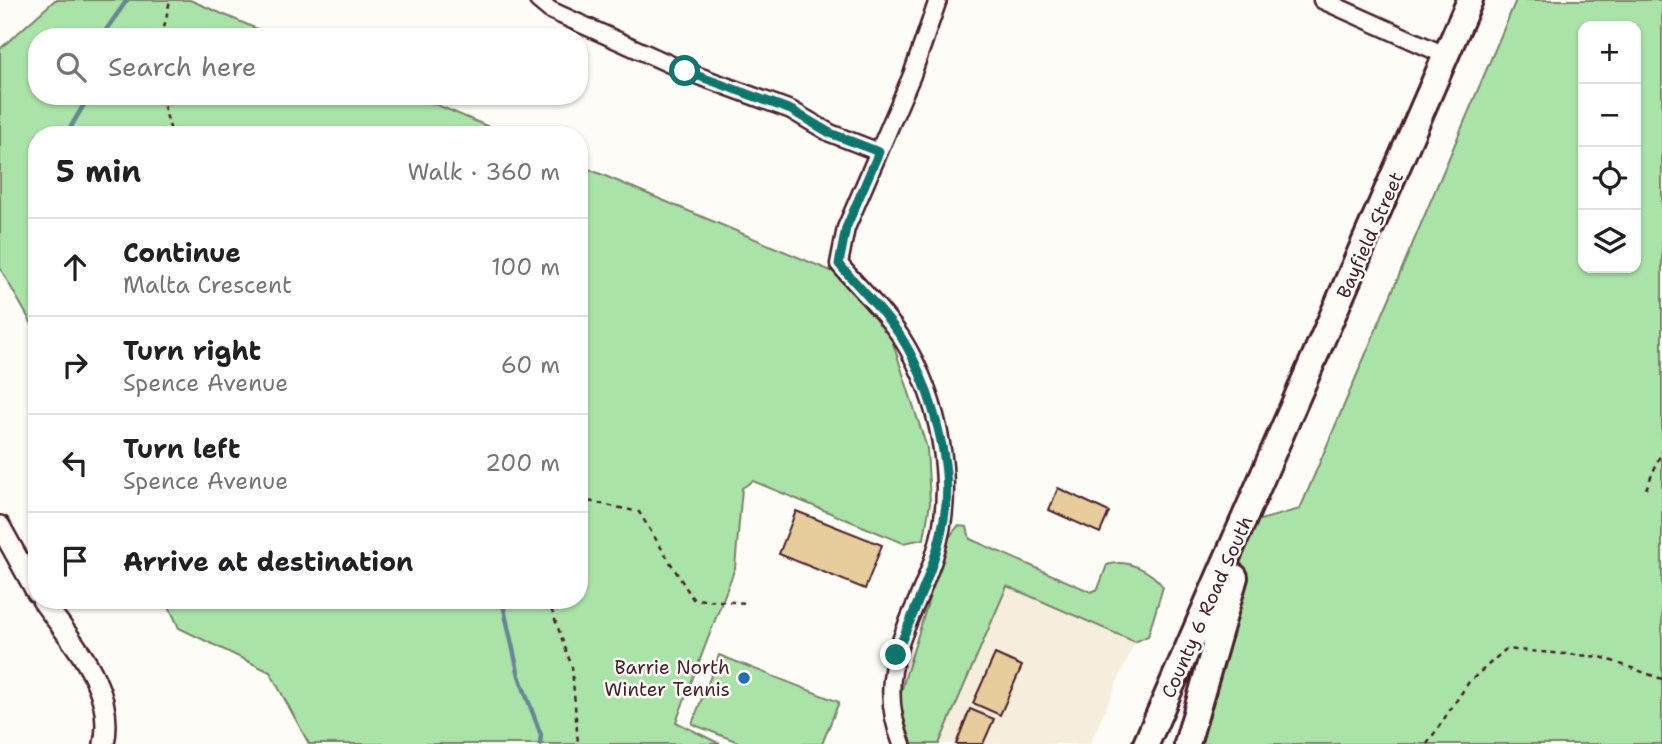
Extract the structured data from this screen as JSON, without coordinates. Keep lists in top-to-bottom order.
{
  "streets": {
    "main road": ["Bayfield Street", "County 6 Road South"]
  },
  "crossings": [
    ["Bayfield Street", "County 6 Road South"]
  ],
  "places": ["Barrie North Winter Tennis"],
  "page": {
    "map_buttons": ["+", "−"],
    "search": "Search here",
    "heading": ["5 min", "Walk · 360 m"],
    "list": [
      ["Continue", "Malta Crescent", "100 m"],
      ["Turn right", "Spence Avenue", "60 m"],
      ["Turn left", "Spence Avenue", "200 m"],
      "Arrive at destination"
    ]
  }
}
